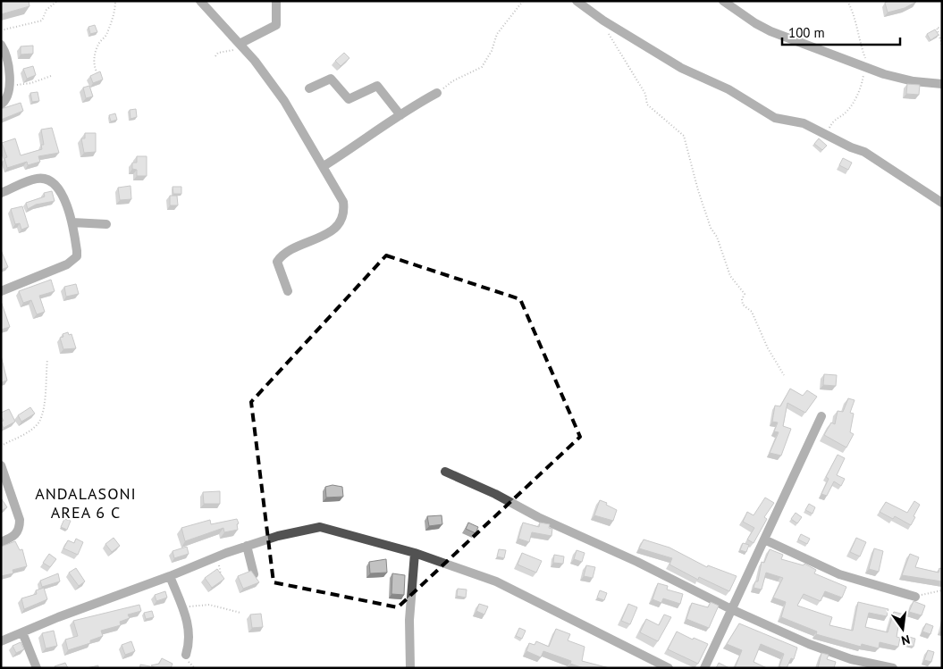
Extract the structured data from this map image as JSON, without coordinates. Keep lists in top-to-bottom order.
{
  "districts": ["ANDALASONI AREA 6 C"],
  "scale_bar": "100 m",
  "north": "bottom"
}
